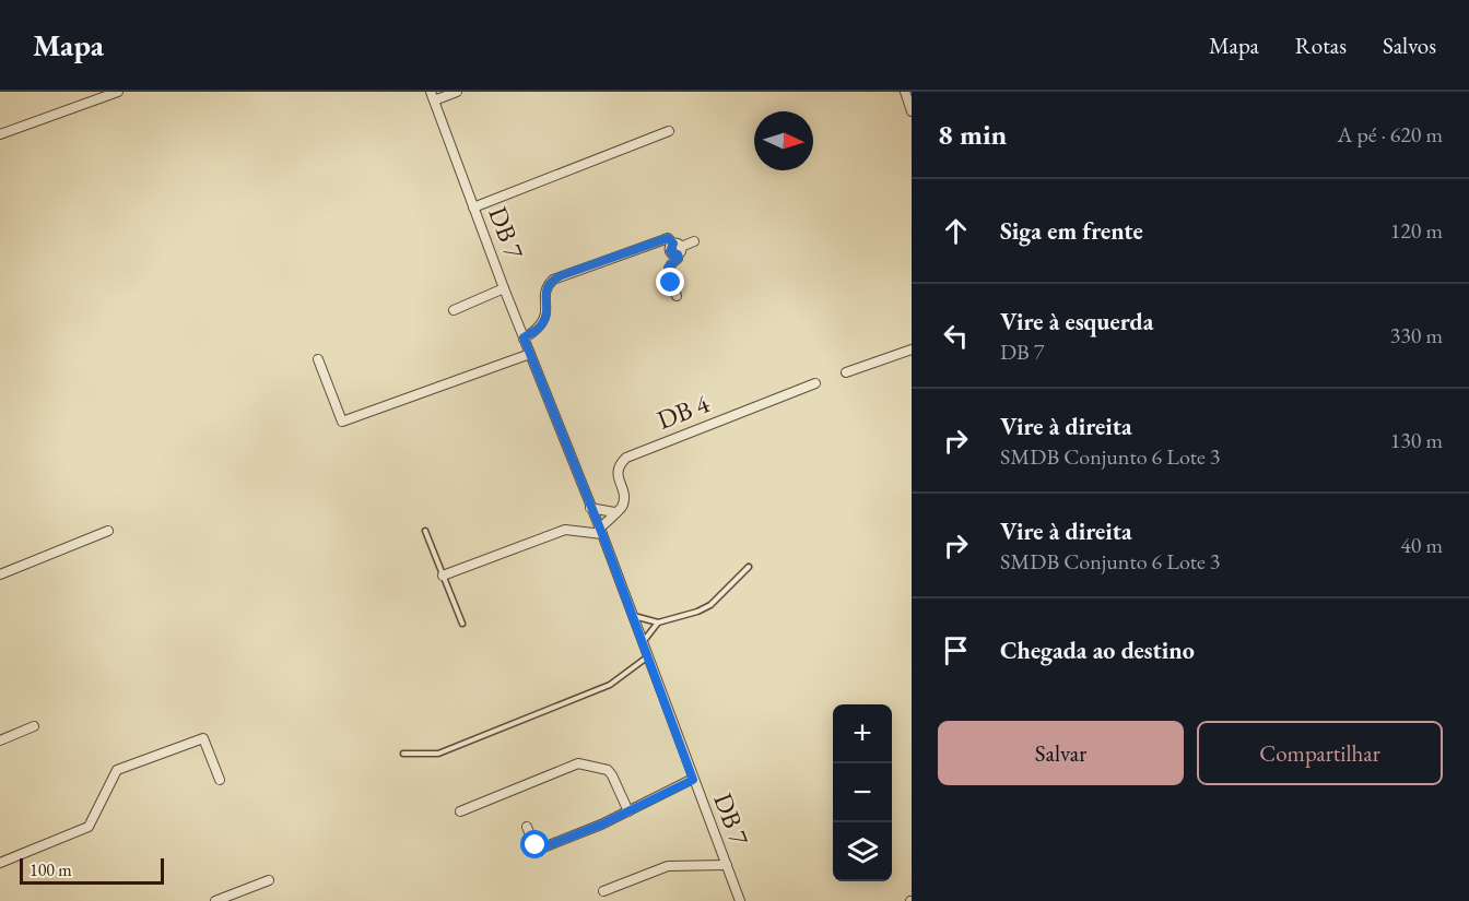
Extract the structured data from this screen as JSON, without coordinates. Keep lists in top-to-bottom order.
{
  "streets": {
    "street": ["DB 7", "DB 4"]
  },
  "scale_bar": "100 m",
  "north": "right",
  "page": {
    "header": "Mapa",
    "nav": ["Mapa", "Rotas", "Salvos"],
    "heading": ["8 min", "A pé · 620 m"],
    "list": [
      ["Siga em frente", "120 m"],
      ["Vire à esquerda", "DB 7", "330 m"],
      ["Vire à direita", "SMDB Conjunto 6 Lote 3", "130 m"],
      ["Vire à direita", "SMDB Conjunto 6 Lote 3", "40 m"],
      "Chegada ao destino"
    ],
    "buttons": ["Salvar", "Compartilhar"],
    "map_buttons": ["+", "−"],
    "scale": "100 m"
  }
}
